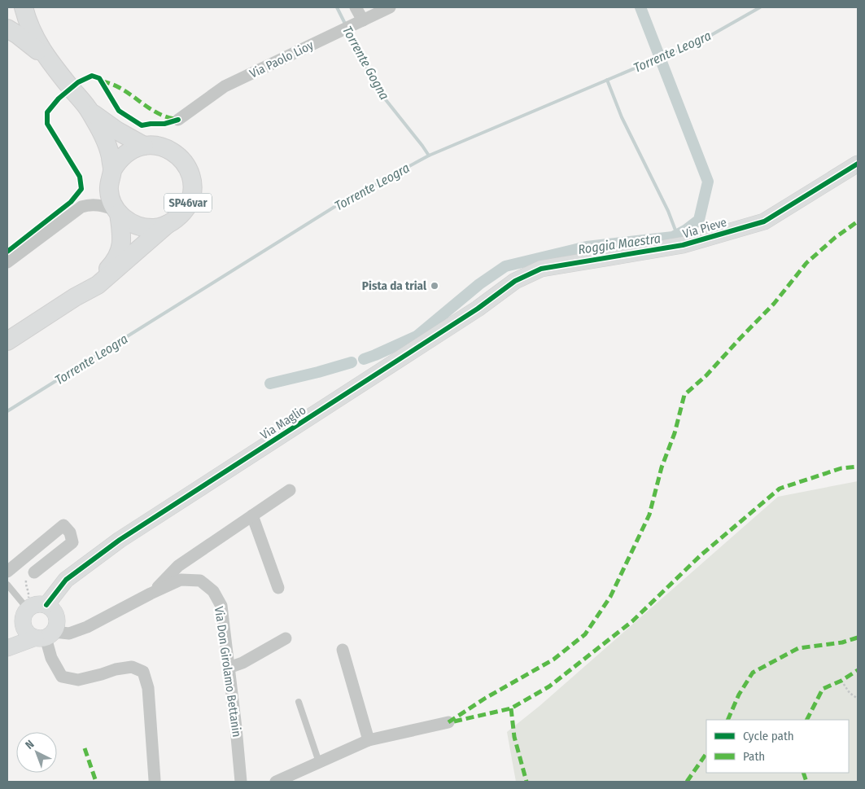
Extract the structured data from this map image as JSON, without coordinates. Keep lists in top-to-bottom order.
{
  "streets": {
    "main road": ["SP46var"],
    "street": [
      "Via Paolo Lioy",
      "Via Pieve",
      "Via Maglio",
      "Via Don Girolamo Bettanin"
    ]
  },
  "crossings": [
    ["Via Pieve", "Via Maglio"],
    ["Via Maglio", "Via Don Girolamo Bettanin"]
  ],
  "water": ["Torrente Leogra", "Torrente Gogna", "Roggia Maestra"],
  "places": ["Pista da trial"],
  "legend": ["Cycle path", "Path"],
  "north": "top left"
}
